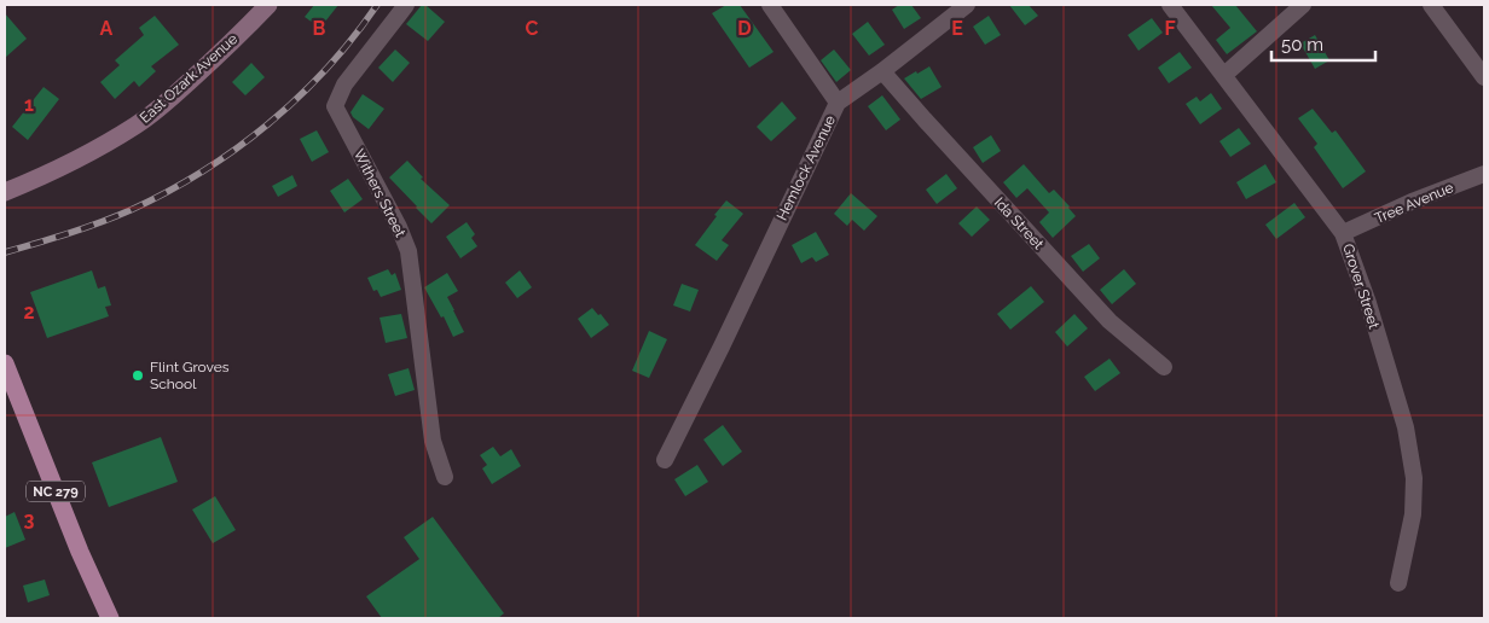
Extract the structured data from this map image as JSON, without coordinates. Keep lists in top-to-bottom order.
{
  "streets": {
    "main road": ["East Ozark Avenue", "NC 279"],
    "street": [
      "Hemlock Avenue",
      "Withers Street",
      "Tree Avenue",
      "Ida Street",
      "Grover Street"
    ]
  },
  "crossings": [
    ["Hemlock Avenue", "Ida Street"],
    ["Tree Avenue", "Grover Street"]
  ],
  "places": ["Flint Groves School"],
  "scale_bar": "50 m",
  "grid": {
    "columns": [
      "A",
      "B",
      "C",
      "D",
      "E",
      "F"
    ],
    "rows": ["1", "2", "3"]
  }
}
